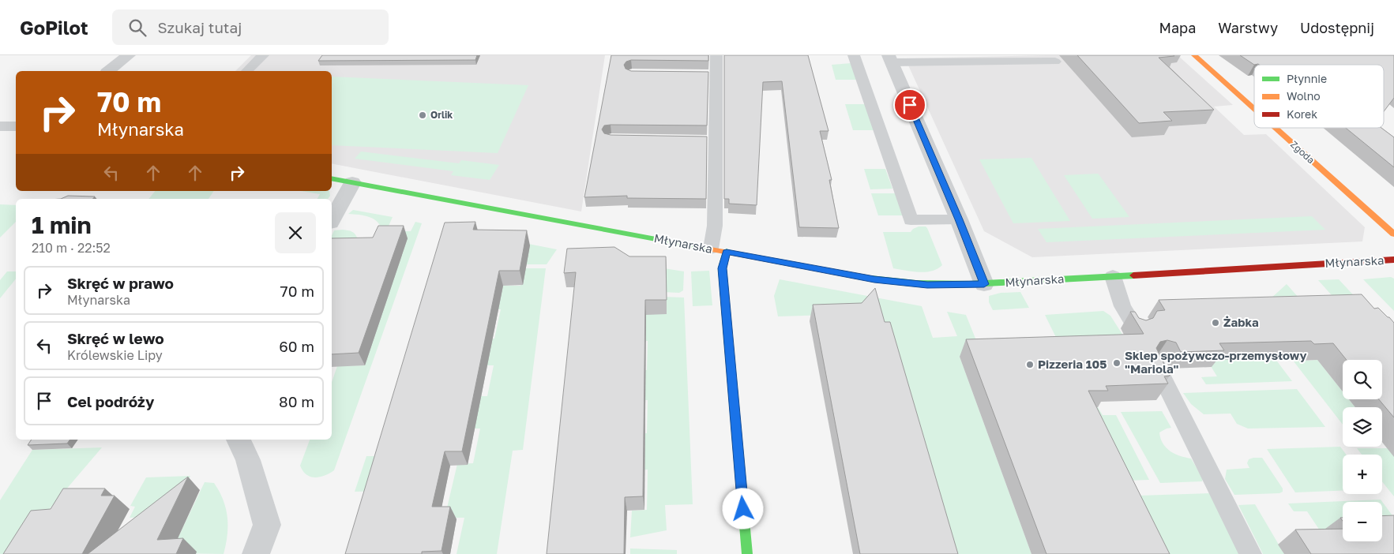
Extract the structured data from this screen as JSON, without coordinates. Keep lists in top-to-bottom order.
{
  "streets": {
    "street": ["Zgoda", "Młynarska"]
  },
  "places": [
    "Orlik",
    "Żabka",
    "Sklep spożywczo-przemysłowy \"Mariola\"",
    "Pizzeria 105"
  ],
  "legend": ["Płynnie", "Wolno", "Korek"],
  "page": {
    "header": "GoPilot",
    "search": "Szukaj tutaj",
    "nav": ["Mapa", "Warstwy", "Udostępnij"],
    "turn": ["70 m", "Młynarska"],
    "heading": ["1 min", "210 m · 22:52"],
    "list": [
      {
        "name": "Skręć w prawo",
        "note": "Młynarska",
        "value": "70 m"
      },
      {
        "name": "Skręć w lewo",
        "note": "Królewskie Lipy",
        "value": "60 m"
      },
      {
        "name": "Cel podróży",
        "value": "80 m"
      }
    ],
    "map_buttons": ["+", "−"]
  }
}
